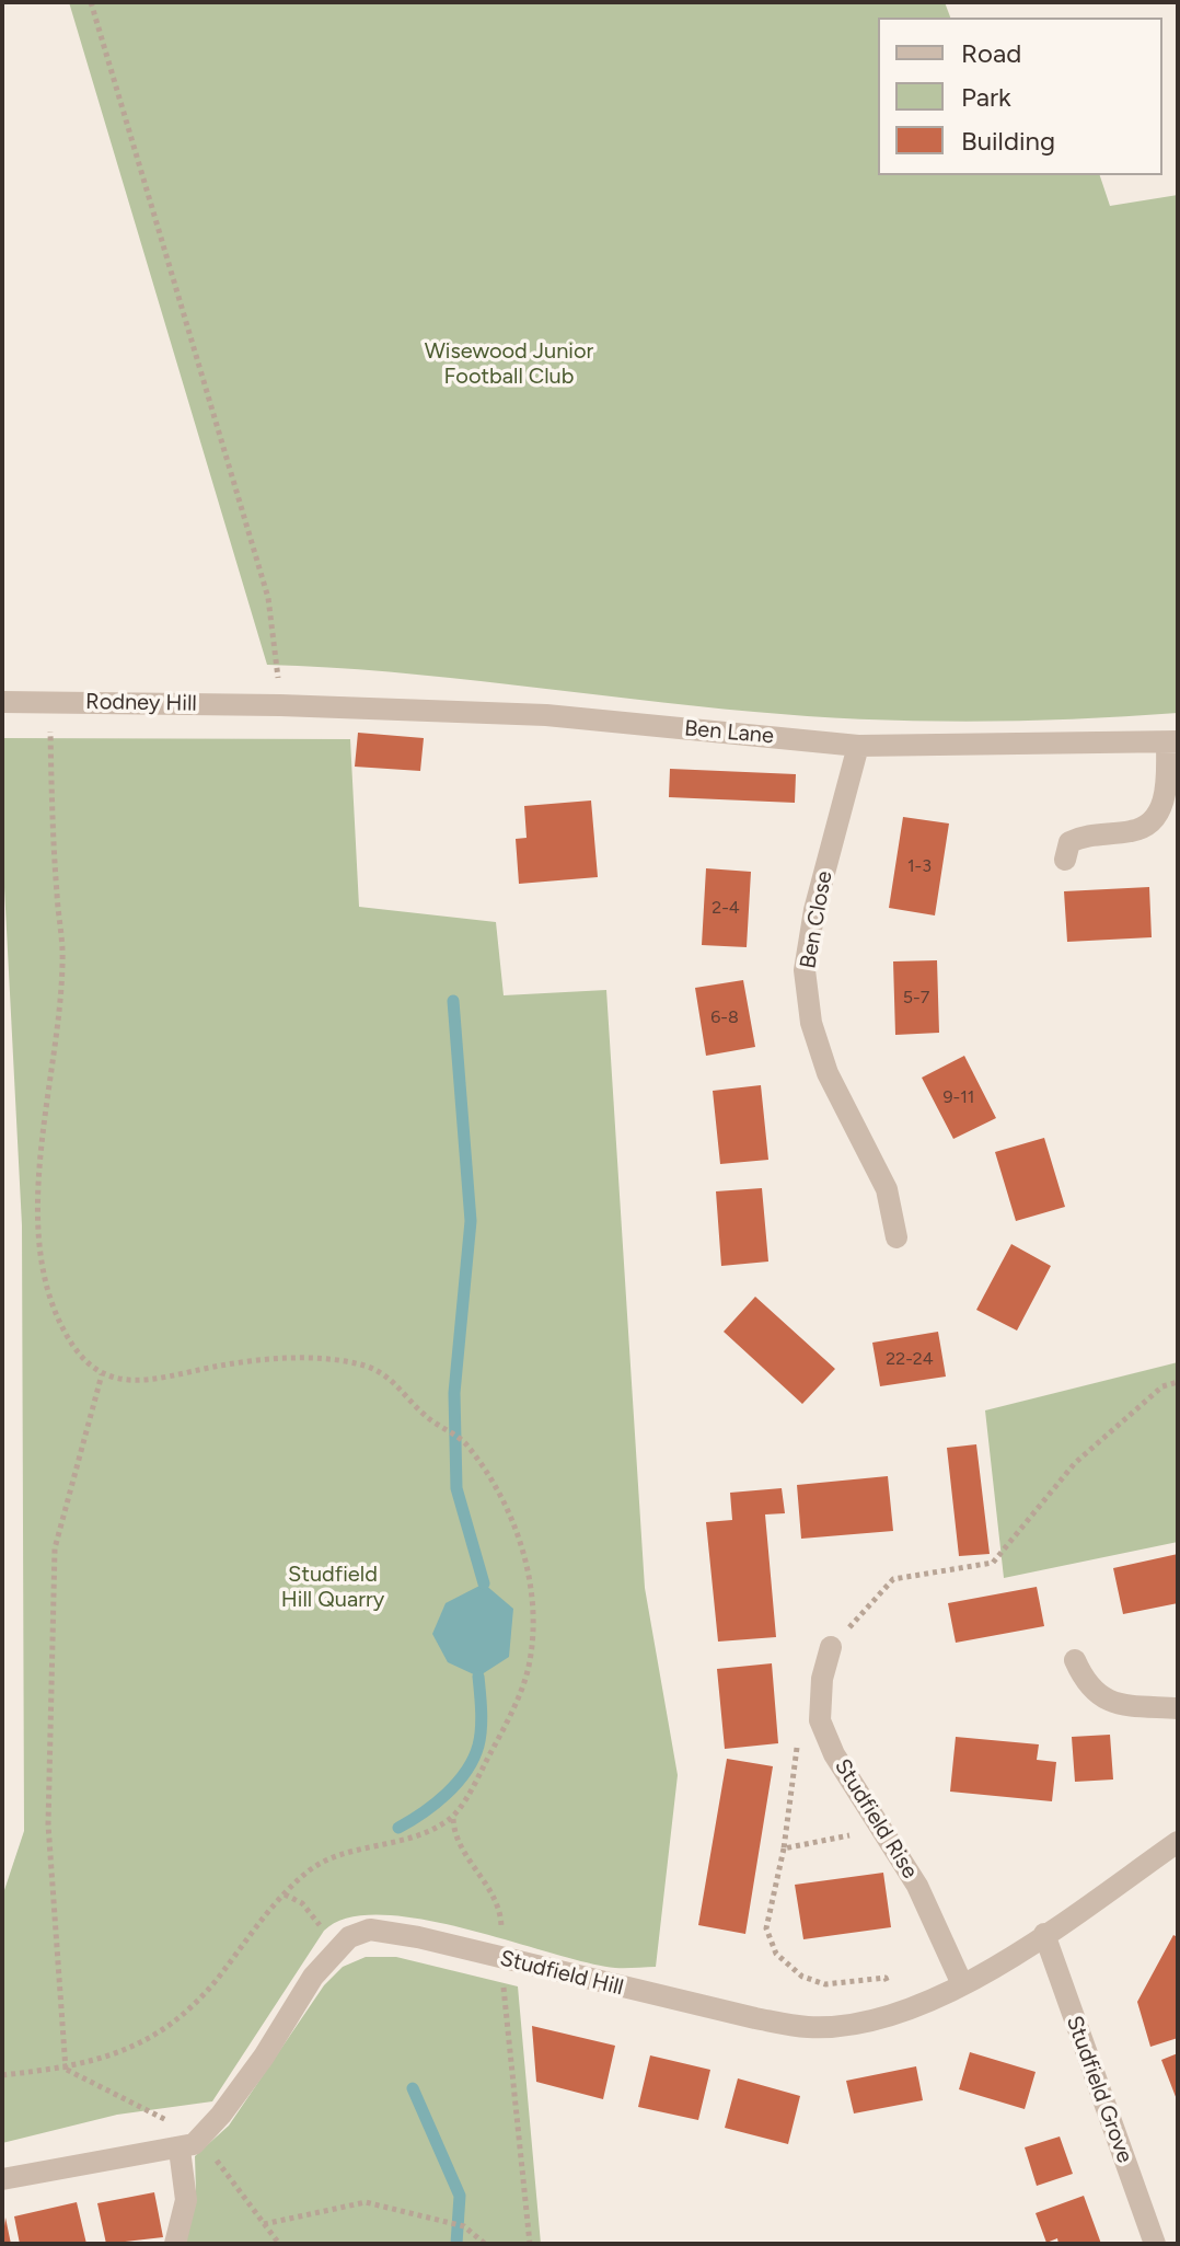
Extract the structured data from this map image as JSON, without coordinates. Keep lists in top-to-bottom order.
{
  "streets": {
    "street": [
      "Rodney Hill",
      "Ben Lane",
      "Ben Close",
      "Studfield Rise",
      "Studfield Hill",
      "Studfield Grove"
    ]
  },
  "crossings": [
    ["Rodney Hill", "Ben Lane"],
    ["Ben Lane", "Ben Close"],
    ["Studfield Rise", "Studfield Hill"],
    ["Studfield Hill", "Studfield Grove"]
  ],
  "parks": ["Wisewood Junior Football Club", "Studfield Hill Quarry"],
  "house_numbers": [
    "1-3",
    "2-4",
    "5-7",
    "6-8",
    "9-11",
    "22-24"
  ],
  "legend": ["Road", "Park", "Building"]
}
